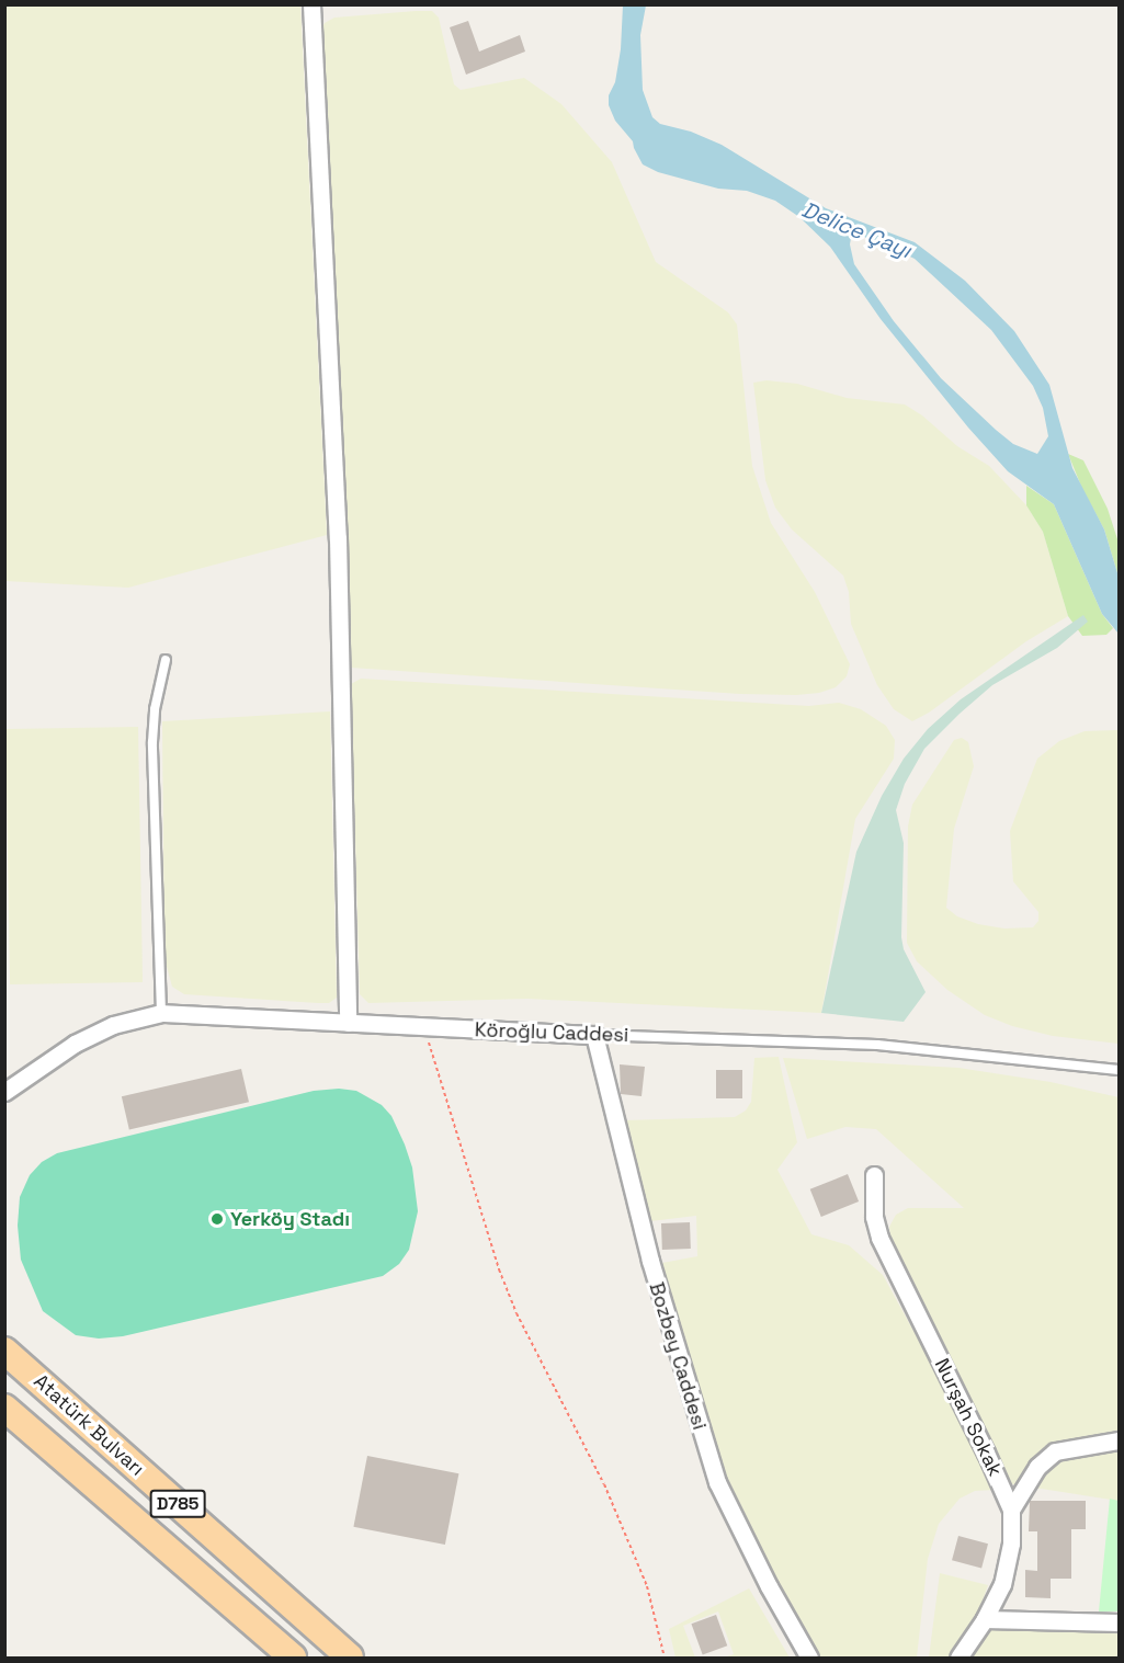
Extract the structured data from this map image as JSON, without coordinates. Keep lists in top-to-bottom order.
{
  "streets": {
    "main road": ["Atatürk Bulvarı", "D785"],
    "street": ["Köroğlu Caddesi", "Bozbey Caddesi", "Nurşah Sokak"]
  },
  "crossings": [
    ["Köroğlu Caddesi", "Bozbey Caddesi"]
  ],
  "water": ["Delice Çayı"],
  "places": ["Yerköy Stadı"]
}
